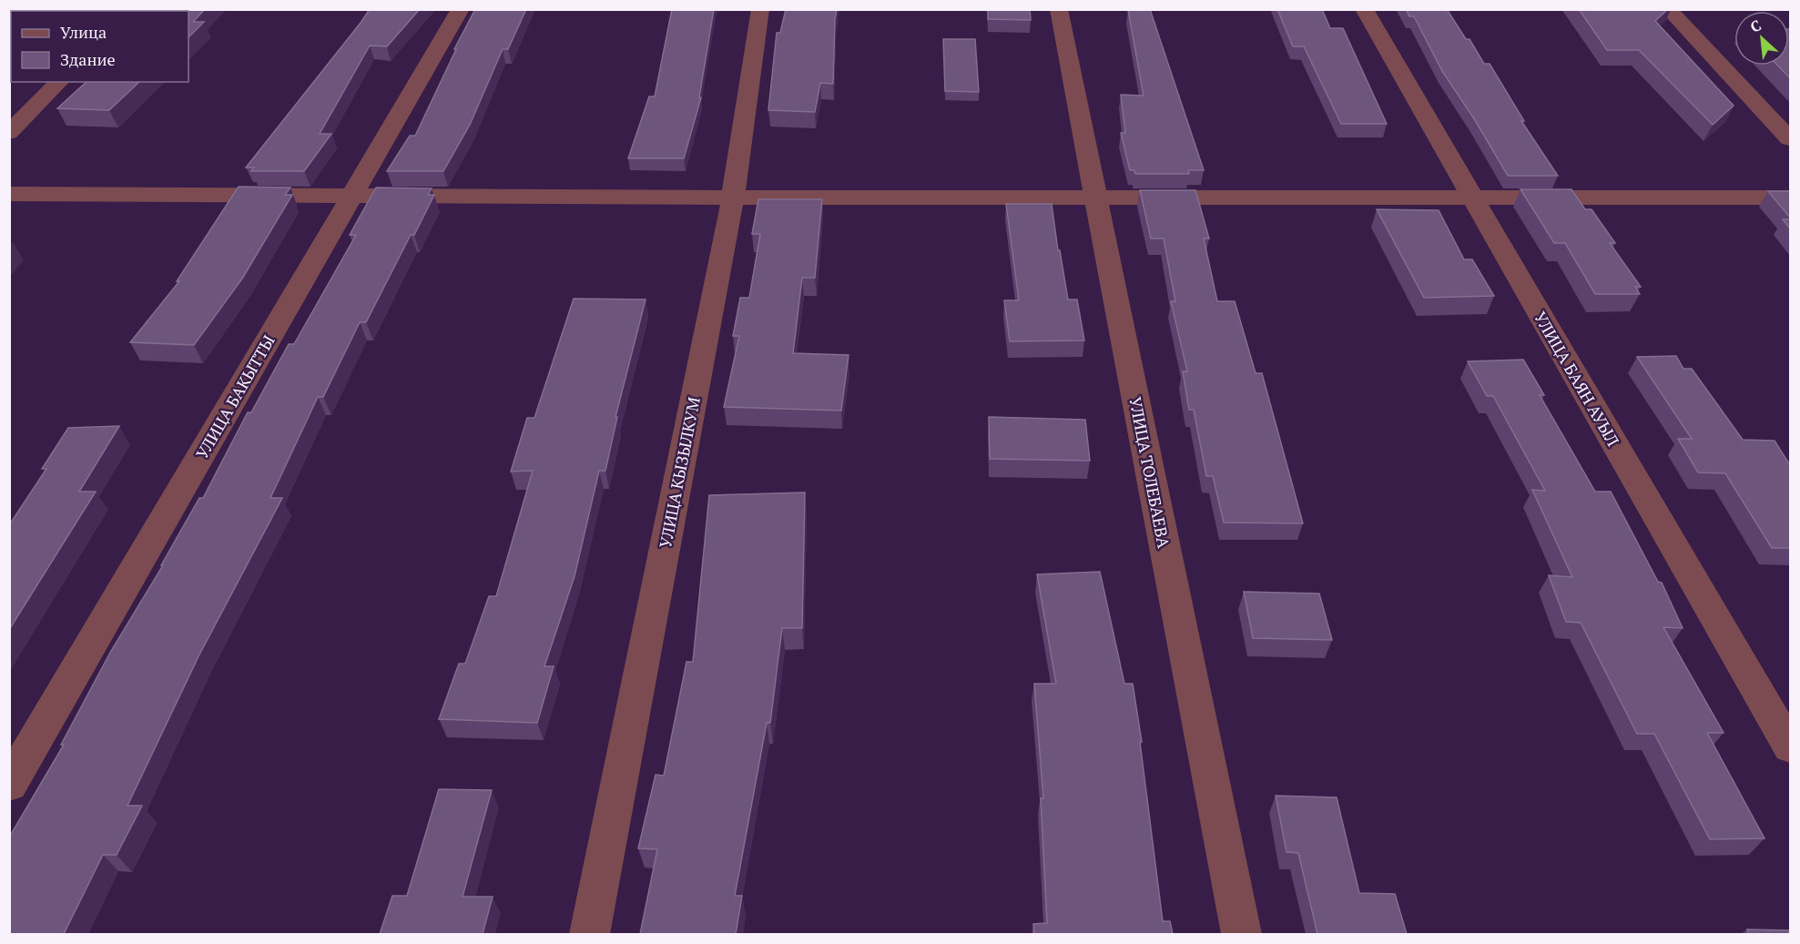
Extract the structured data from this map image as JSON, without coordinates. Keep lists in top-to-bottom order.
{
  "streets": {
    "street": [
      "УЛИЦА БАЯН АУЫЛ",
      "УЛИЦА БАКЫТТЫ",
      "УЛИЦА КЫЗЫЛКУМ",
      "УЛИЦА ТОЛЕБАЕВА"
    ]
  },
  "legend": ["Улица", "Здание"],
  "north": "top left"
}
